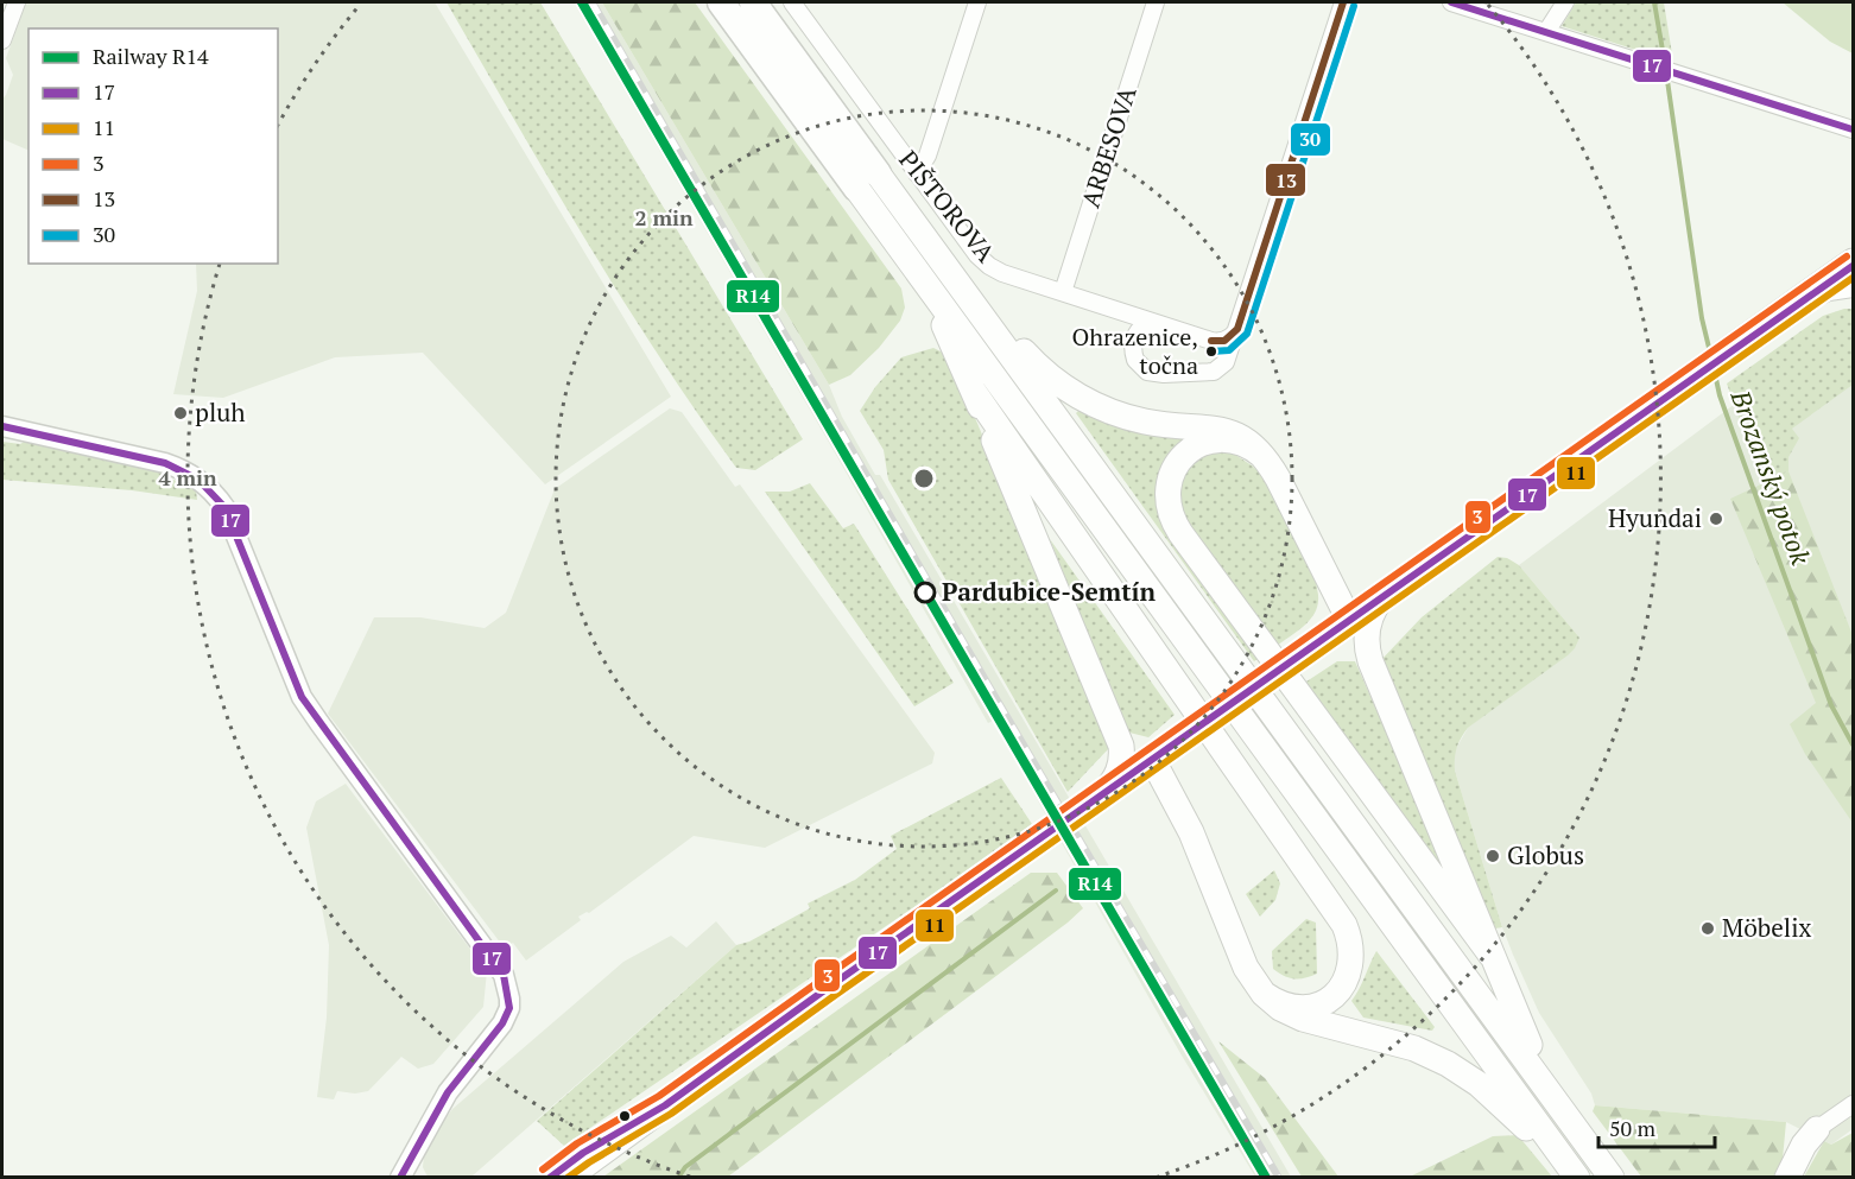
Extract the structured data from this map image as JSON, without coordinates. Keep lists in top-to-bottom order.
{
  "streets": {
    "street": ["ARBESOVA", "PIŠTOROVA"]
  },
  "crossings": [
    ["ARBESOVA", "PIŠTOROVA"]
  ],
  "water": ["Brozanský potok"],
  "places": [
    "Ohrazenice, točna",
    "pluh",
    "Hyundai",
    "Pardubice-Semtín",
    "Globus",
    "Möbelix"
  ],
  "lines": [
    "rail line R14",
    "transit line 17",
    "transit line 13",
    "transit line 30",
    "transit line 3",
    "transit line 11"
  ],
  "legend": [
    "Railway R14",
    "17",
    "11",
    "3",
    "13",
    "30"
  ],
  "scale_bar": "50 m",
  "rings": ["2 min", "4 min"]
}
